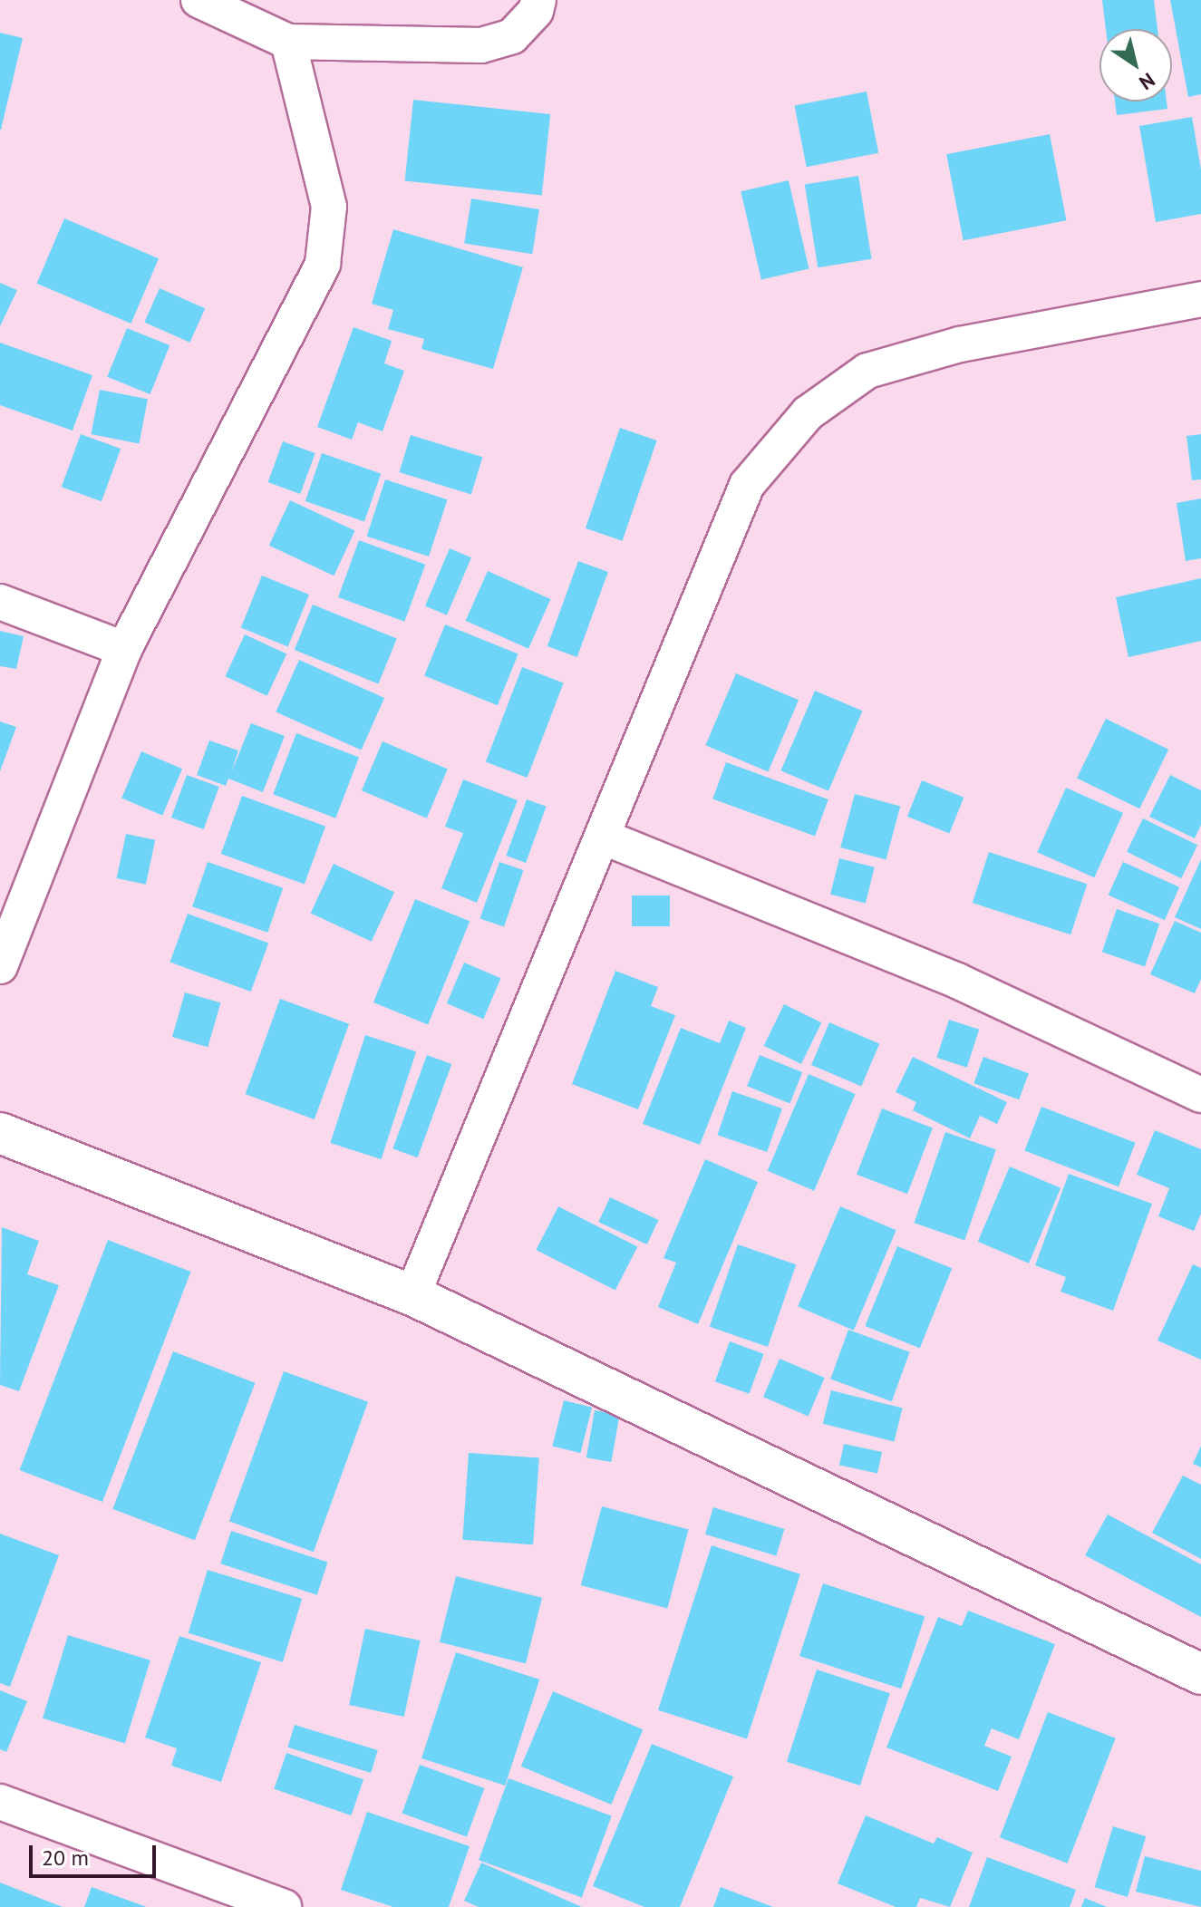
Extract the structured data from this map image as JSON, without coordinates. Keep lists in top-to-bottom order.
{
  "scale_bar": "20 m",
  "north": "bottom right"
}
